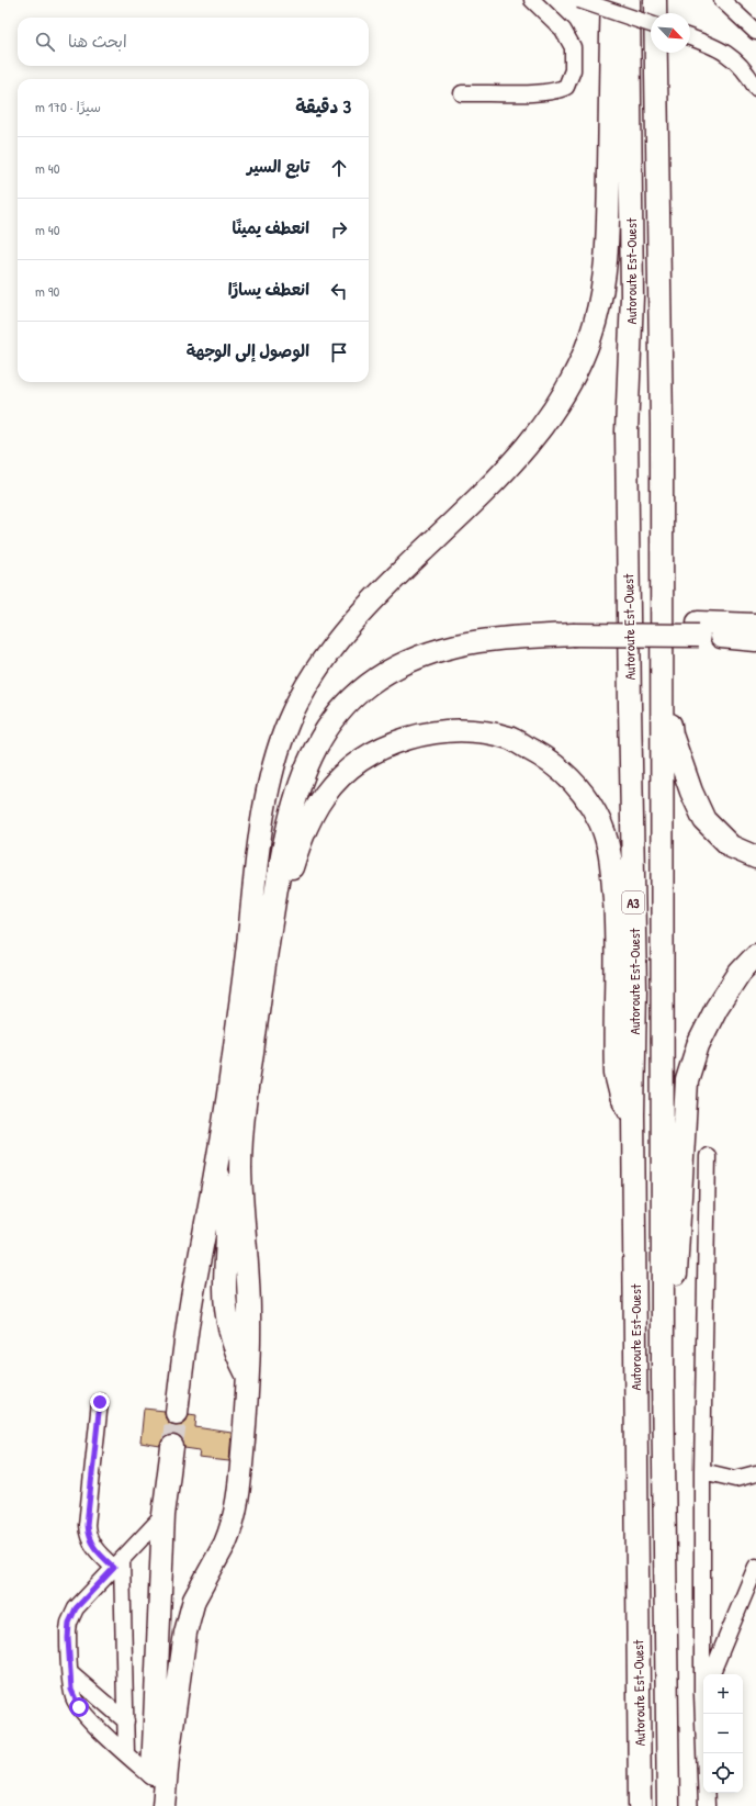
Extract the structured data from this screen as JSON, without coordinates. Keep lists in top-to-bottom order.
{
  "streets": {
    "highway": ["Autoroute Est-Ouest", "A3"]
  },
  "north": "bottom right",
  "page": {
    "search": "ابحث هنا",
    "heading": ["3 دقيقة", "سيرًا · 170 m"],
    "list": [
      ["تابع السير", "40 m"],
      ["انعطف يمينًا", "40 m"],
      ["انعطف يسارًا", "90 m"],
      "الوصول إلى الوجهة"
    ],
    "map_buttons": ["+", "−"]
  }
}
